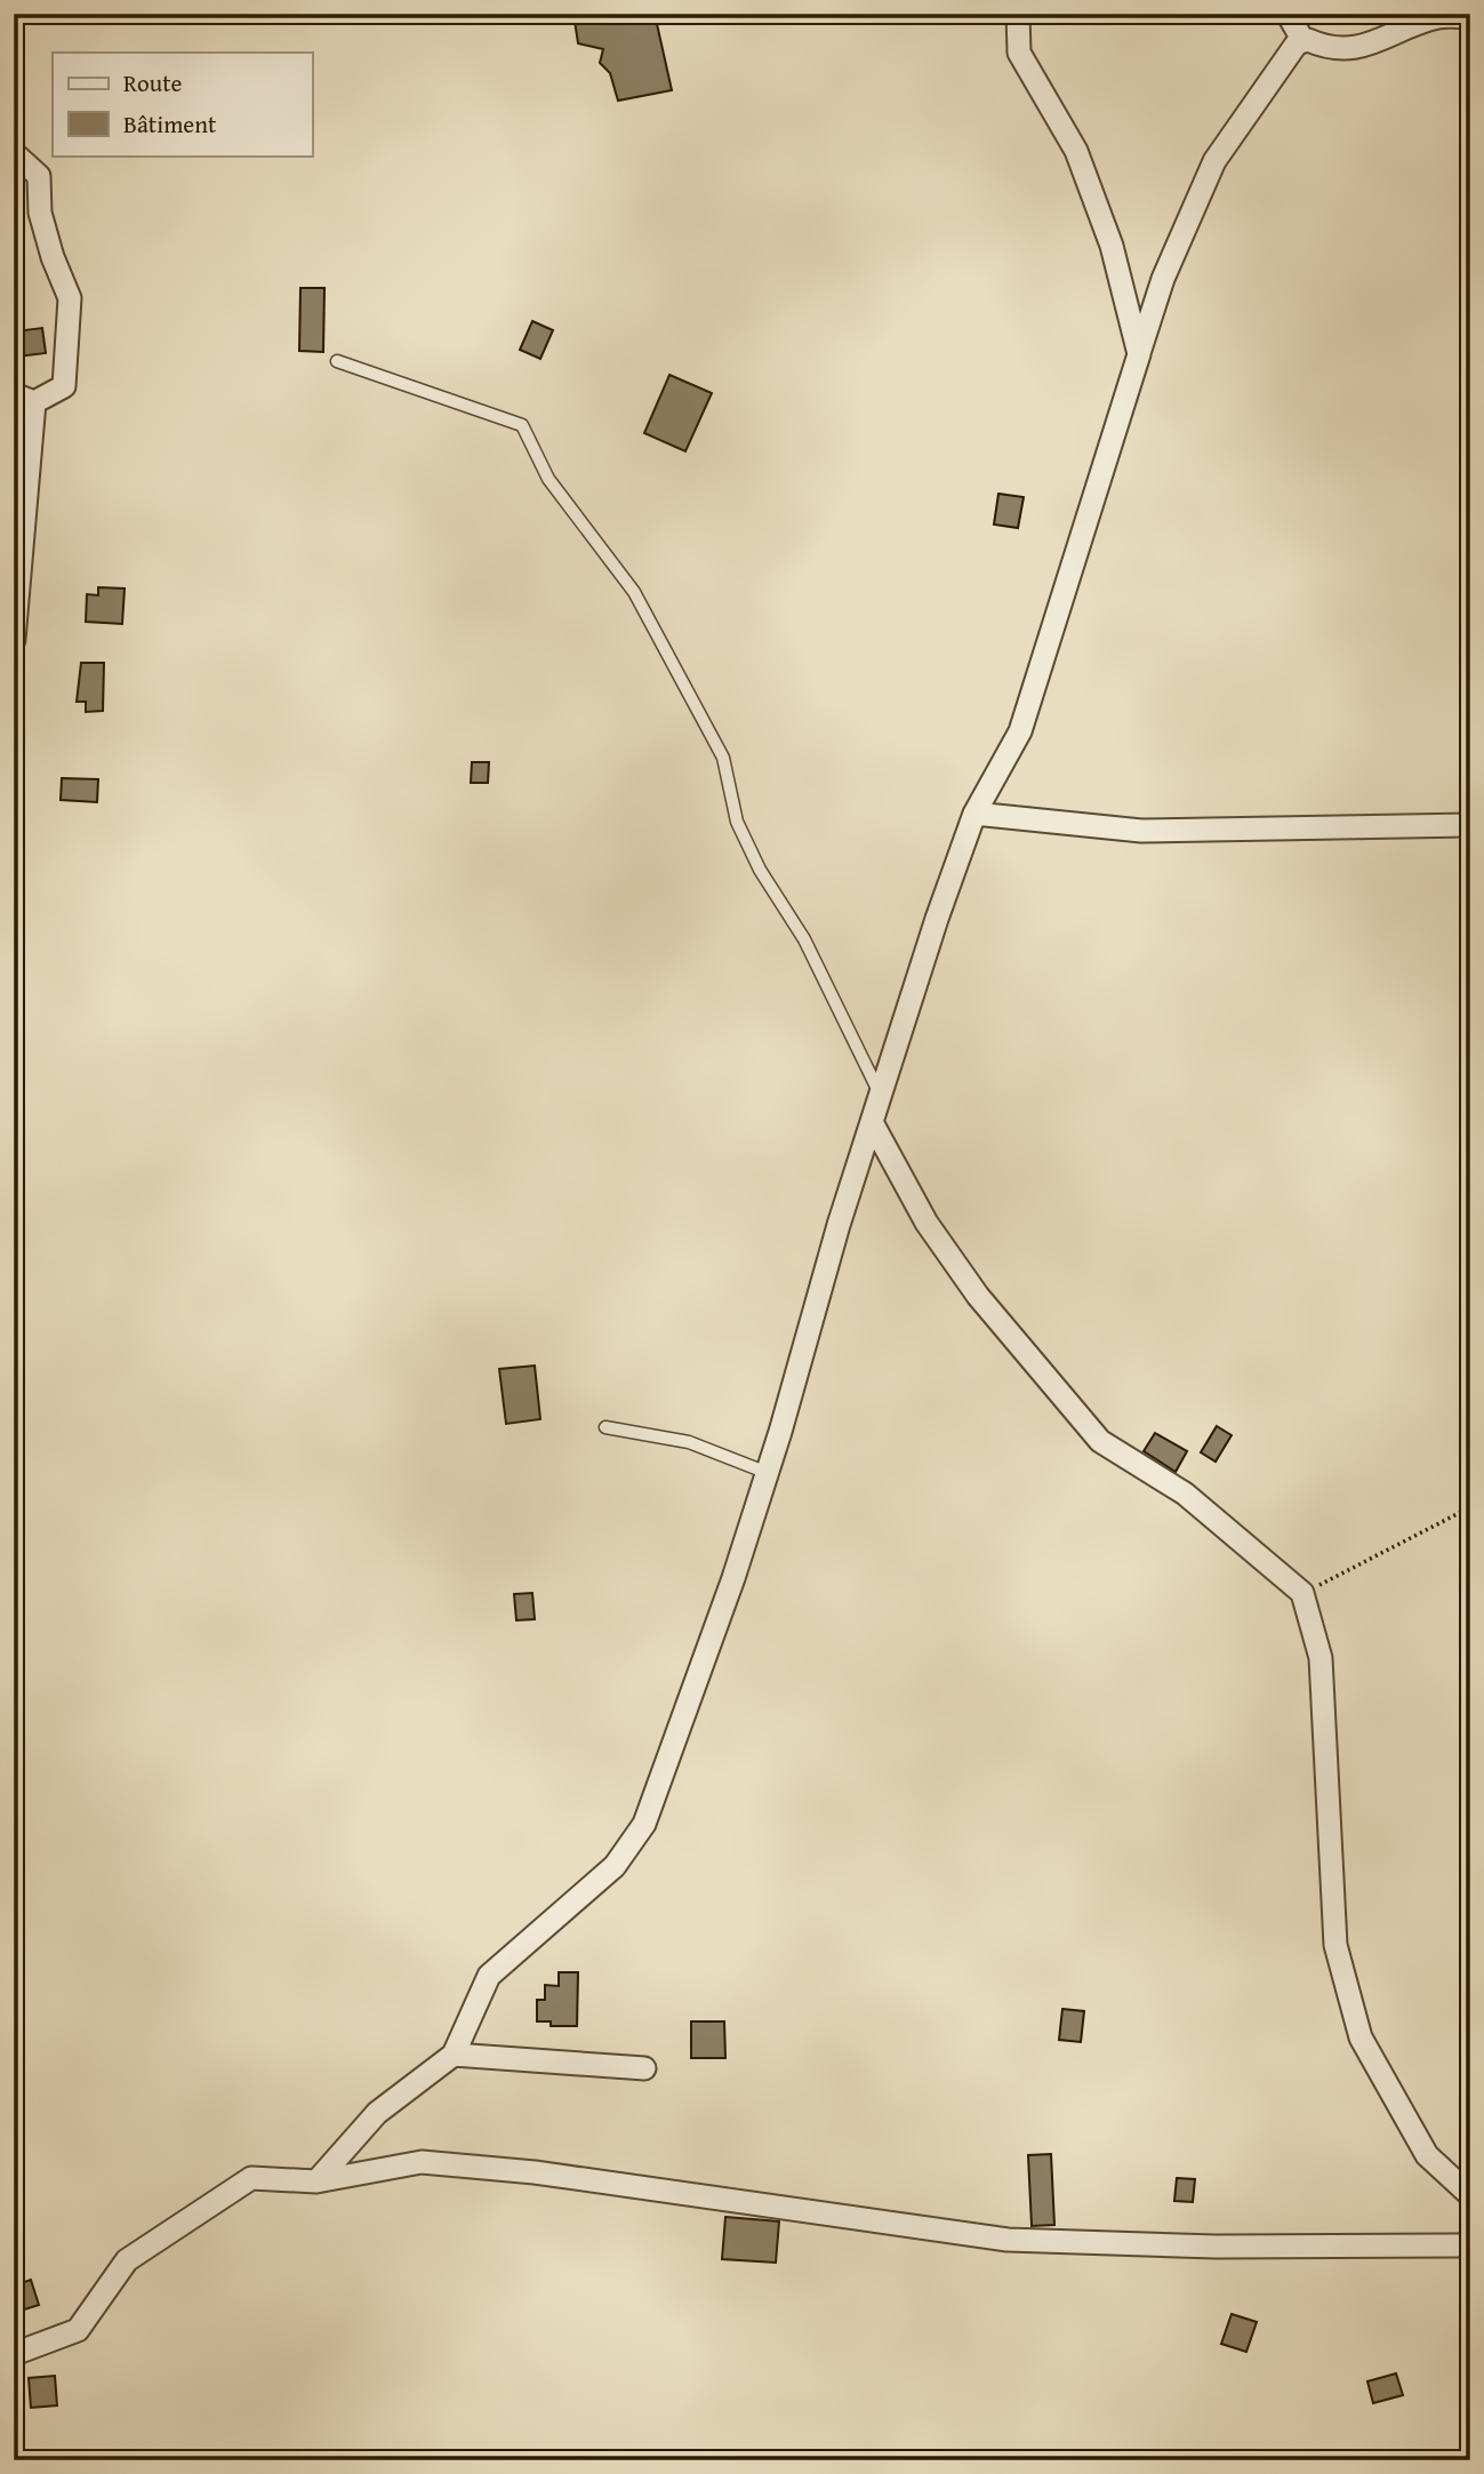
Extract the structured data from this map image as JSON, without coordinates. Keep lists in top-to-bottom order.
{
  "legend": ["Route", "Bâtiment"]
}
